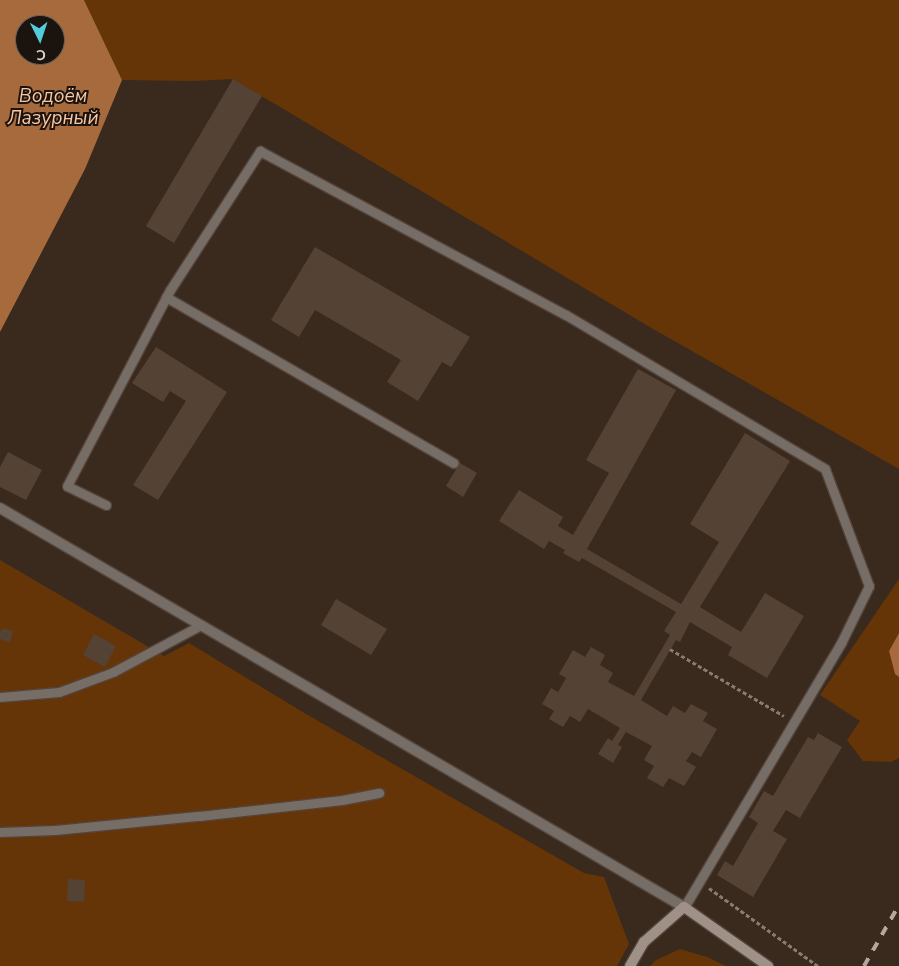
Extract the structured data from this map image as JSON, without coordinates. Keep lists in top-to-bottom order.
{
  "water": ["Водоём Лазурный"],
  "north": "bottom"
}
